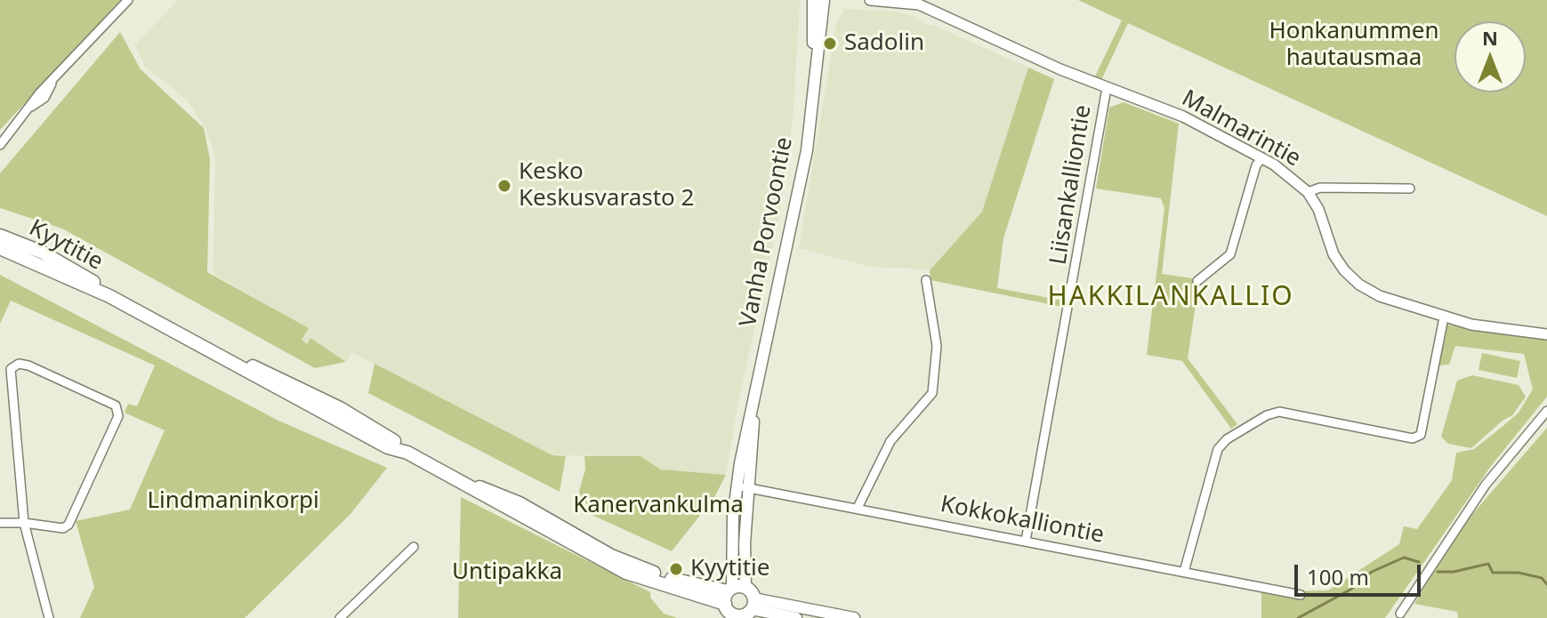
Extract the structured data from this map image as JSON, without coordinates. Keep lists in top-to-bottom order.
{
  "streets": {
    "main road": ["Vanha Porvoontie", "Kyytitie"],
    "street": ["Malmarintie", "Liisankalliontie", "Kokkokalliontie"]
  },
  "crossings": [
    ["Malmarintie", "Liisankalliontie"],
    ["Liisankalliontie", "Kokkokalliontie"],
    ["Vanha Porvoontie", "Kyytitie"],
    ["Vanha Porvoontie", "Kokkokalliontie"]
  ],
  "districts": ["HAKKILANKALLIO"],
  "parks": [
    "Honkanummen hautausmaa",
    "Lindmaninkorpi",
    "Kanervankulma",
    "Untipakka"
  ],
  "places": ["Sadolin", "Kesko Keskusvarasto 2", "Kyytitie"],
  "scale_bar": "100 m",
  "north": "top"
}
